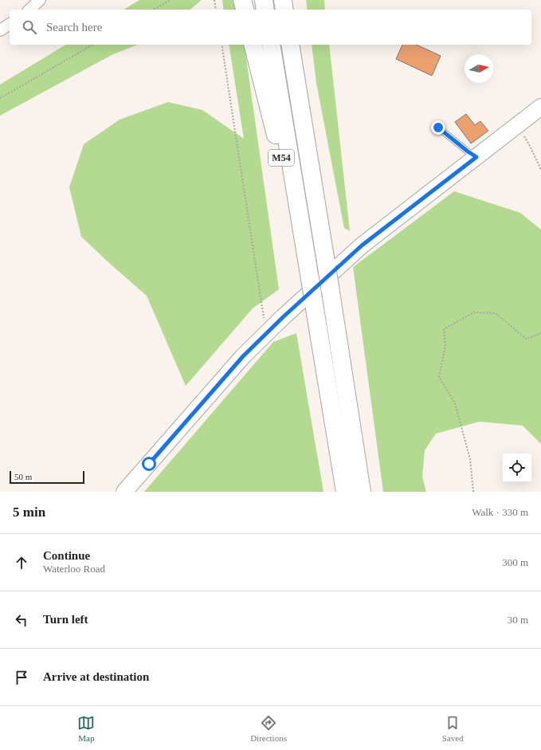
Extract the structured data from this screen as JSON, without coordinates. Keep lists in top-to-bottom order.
{
  "streets": {
    "highway": ["M54"]
  },
  "scale_bar": "50 m",
  "north": "right",
  "page": {
    "search": "Search here",
    "scale": "50 m",
    "heading": ["5 min", "Walk · 330 m"],
    "list": [
      ["Continue", "Waterloo Road", "300 m"],
      ["Turn left", "30 m"],
      "Arrive at destination"
    ],
    "nav": ["Map", "Directions", "Saved"]
  }
}
